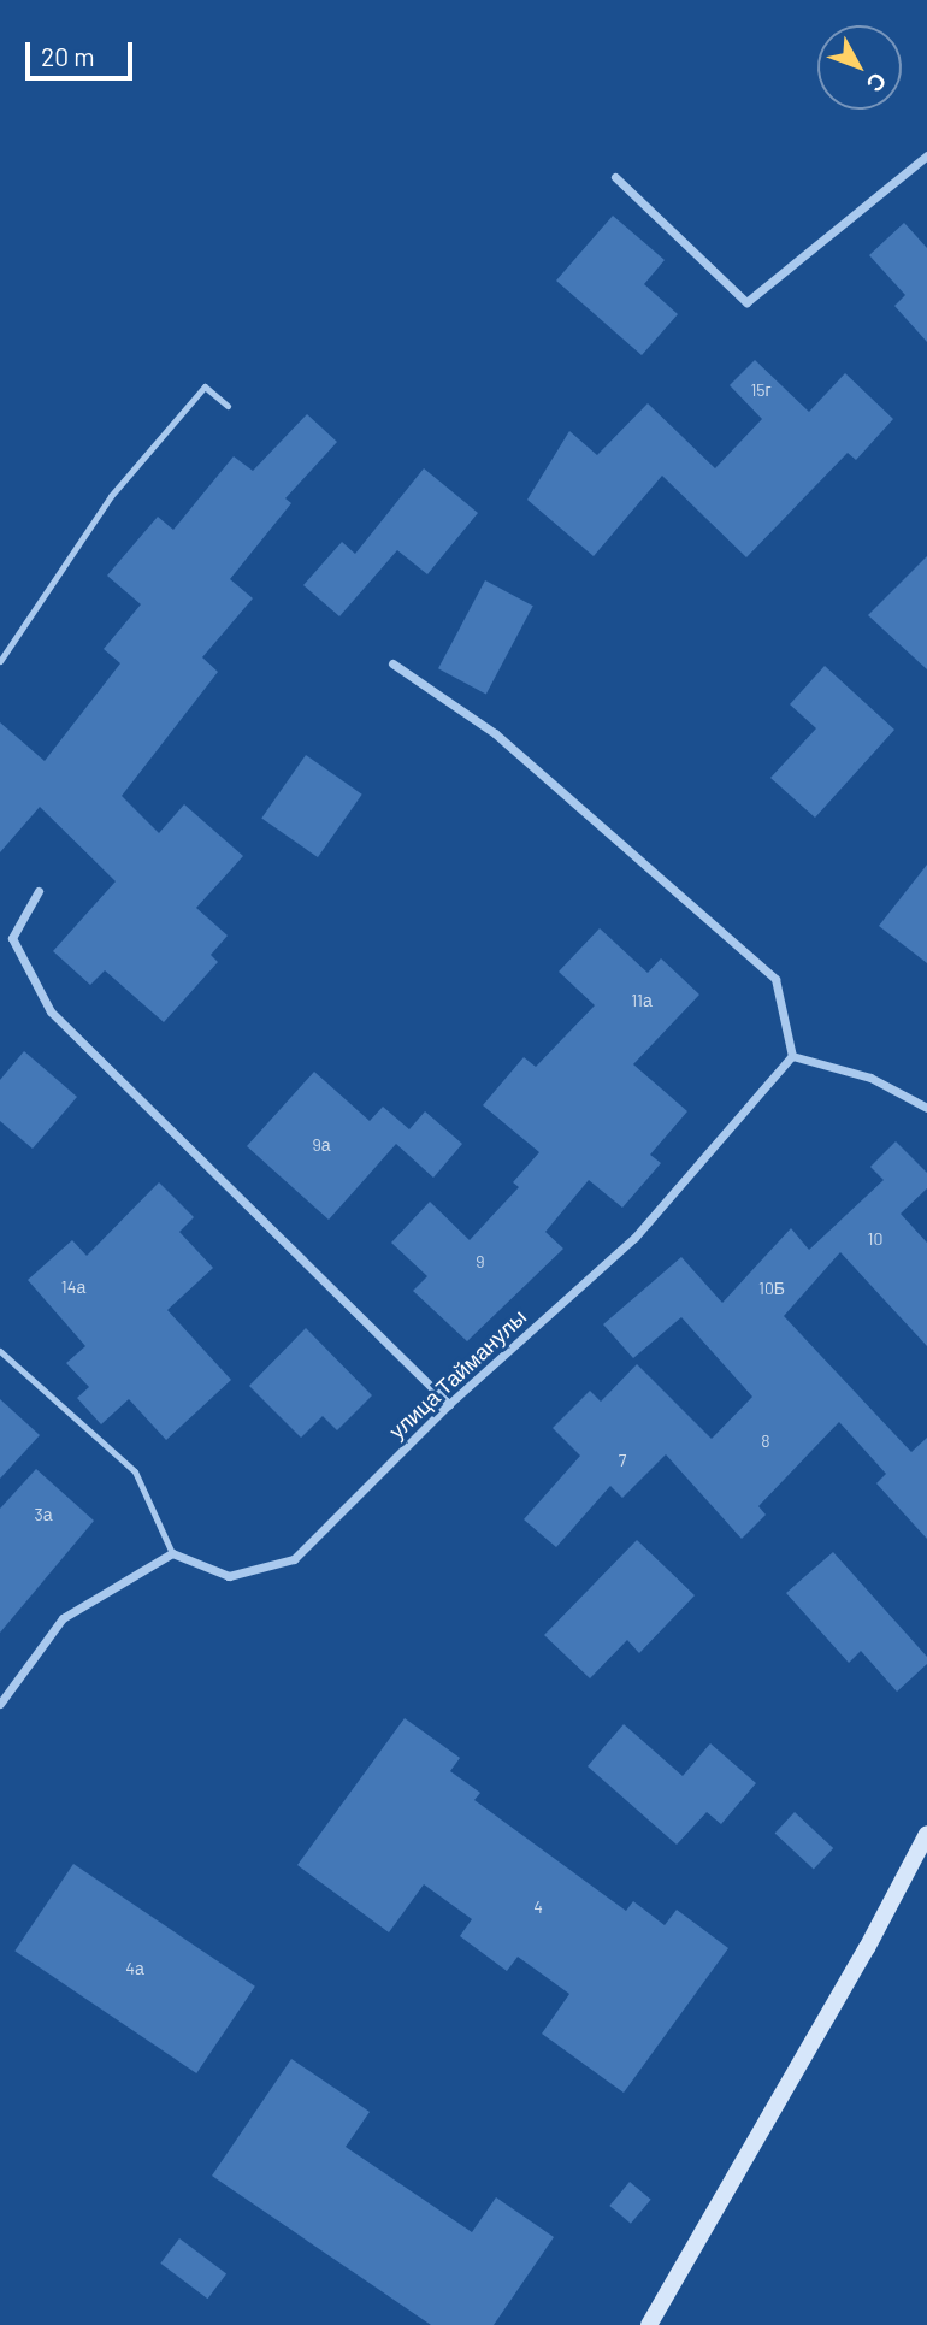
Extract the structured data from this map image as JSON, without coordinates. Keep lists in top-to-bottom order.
{
  "streets": {
    "street": ["улица Тайманулы"]
  },
  "house_numbers": [
    "15г",
    "11а",
    "9а",
    "10",
    "9",
    "14а",
    "10Б",
    "8",
    "7",
    "3а",
    "4",
    "4а"
  ],
  "scale_bar": "20 m",
  "north": "bottom right"
}
